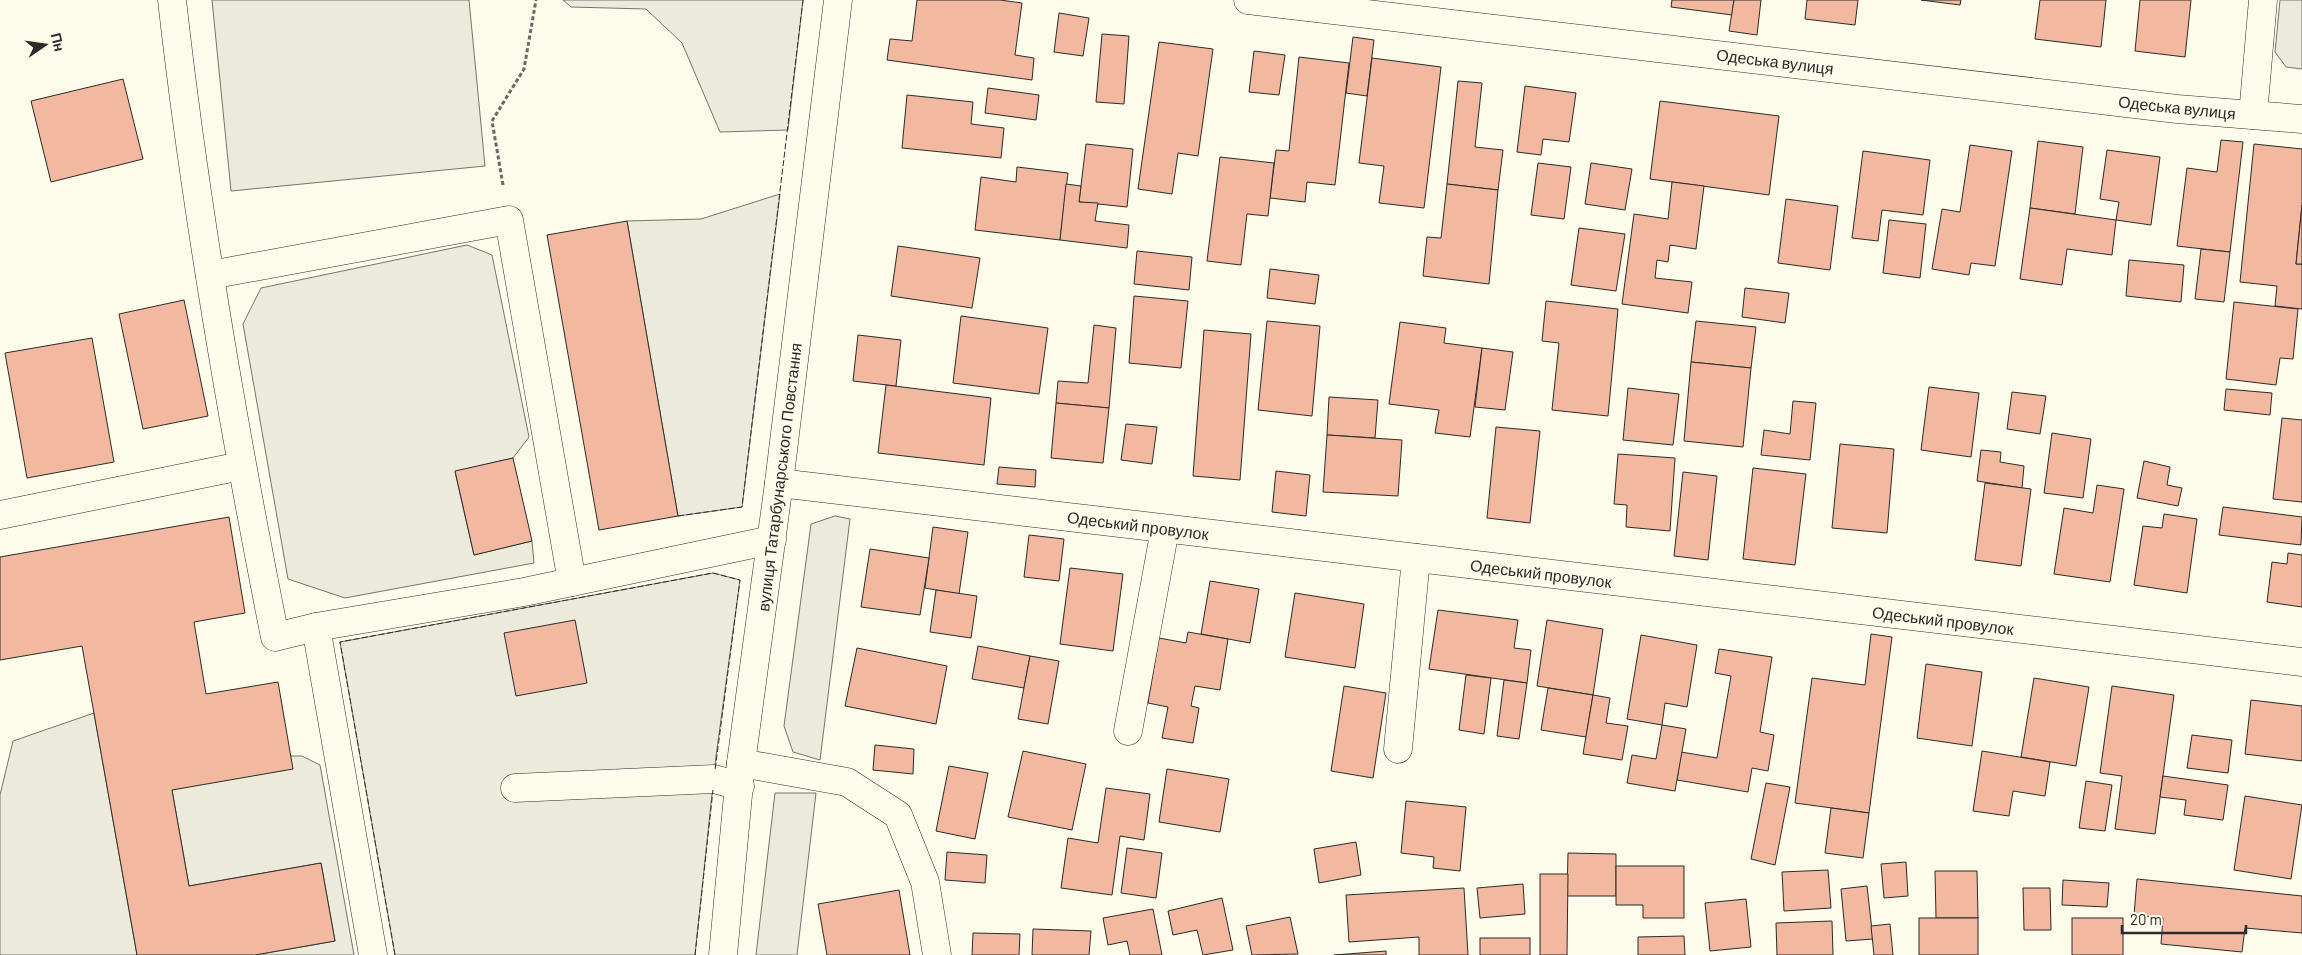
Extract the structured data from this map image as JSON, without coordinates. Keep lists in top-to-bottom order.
{
  "streets": {
    "street": ["Одеська вулиця", "вулиця Татарбунарського Повстання", "Одеський провулок"]
  },
  "crossings": [
    ["вулиця Татарбунарського Повстання", "Одеський провулок"]
  ],
  "scale_bar": "20 m",
  "north": "right"
}
